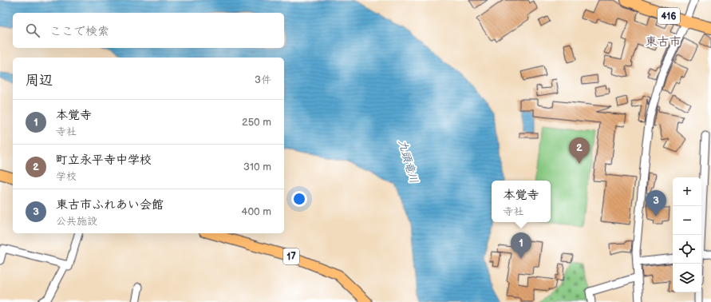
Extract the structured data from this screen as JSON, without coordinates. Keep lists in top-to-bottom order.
{
  "streets": {
    "highway": ["416"],
    "main road": ["17"]
  },
  "districts": ["東古市"],
  "water": ["九頭竜川"],
  "page": {
    "search": "ここで検索",
    "heading": ["周辺", "3件"],
    "list": [
      {
        "mark": "1",
        "name": "本覚寺",
        "note": "寺社",
        "value": "250 m"
      },
      {
        "mark": "2",
        "name": "町立永平寺中学校",
        "note": "学校",
        "value": "310 m"
      },
      {
        "mark": "3",
        "name": "東古市ふれあい会館",
        "note": "公共施設",
        "value": "400 m"
      }
    ],
    "pins": ["2", "3", "1"],
    "map_buttons": ["+", "−"],
    "popup": ["本覚寺", "寺社"]
  }
}
